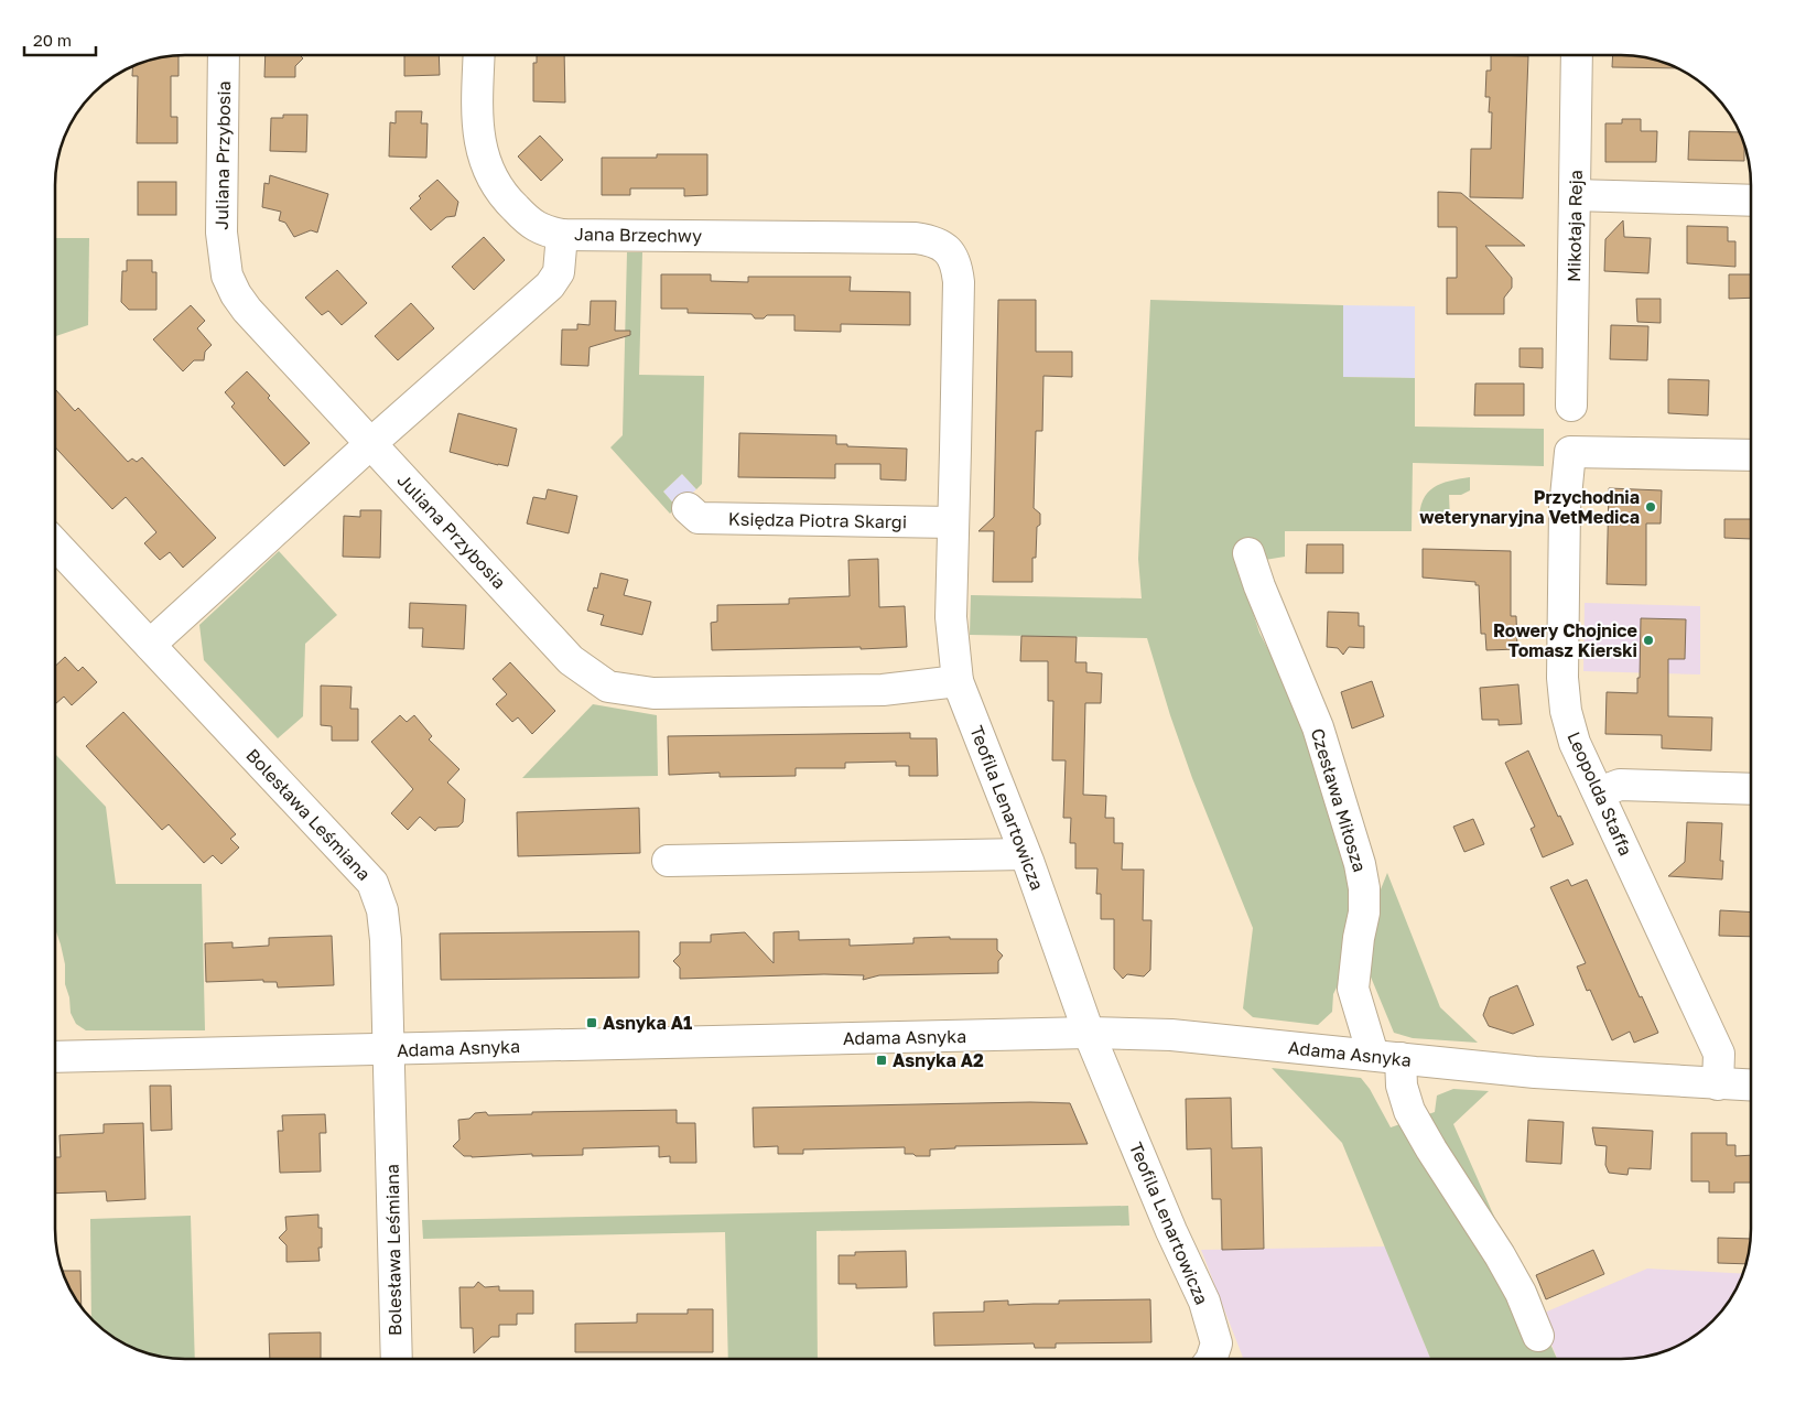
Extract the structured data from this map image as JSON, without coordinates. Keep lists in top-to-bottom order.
{
  "streets": {
    "street": [
      "Juliana Przybosia",
      "Mikołaja Reja",
      "Jana Brzechwy",
      "Księdza Piotra Skargi",
      "Leopolda Staffa",
      "Czesława Miłosza",
      "Teofila Lenartowicza",
      "Bolesława Leśmiana",
      "Adama Asnyka"
    ]
  },
  "crossings": [
    ["Juliana Przybosia", "Teofila Lenartowicza"],
    ["Jana Brzechwy", "Teofila Lenartowicza"],
    ["Księdza Piotra Skargi", "Teofila Lenartowicza"],
    ["Leopolda Staffa", "Adama Asnyka"],
    ["Czesława Miłosza", "Adama Asnyka"],
    ["Teofila Lenartowicza", "Adama Asnyka"],
    ["Bolesława Leśmiana", "Adama Asnyka"]
  ],
  "places": {
    "other": ["Przychodnia weterynaryjna VetMedica", "Rowery Chojnice Tomasz Kierski"],
    "transit": ["Asnyka A1", "Asnyka A2"]
  },
  "scale_bar": "20 m"
}
